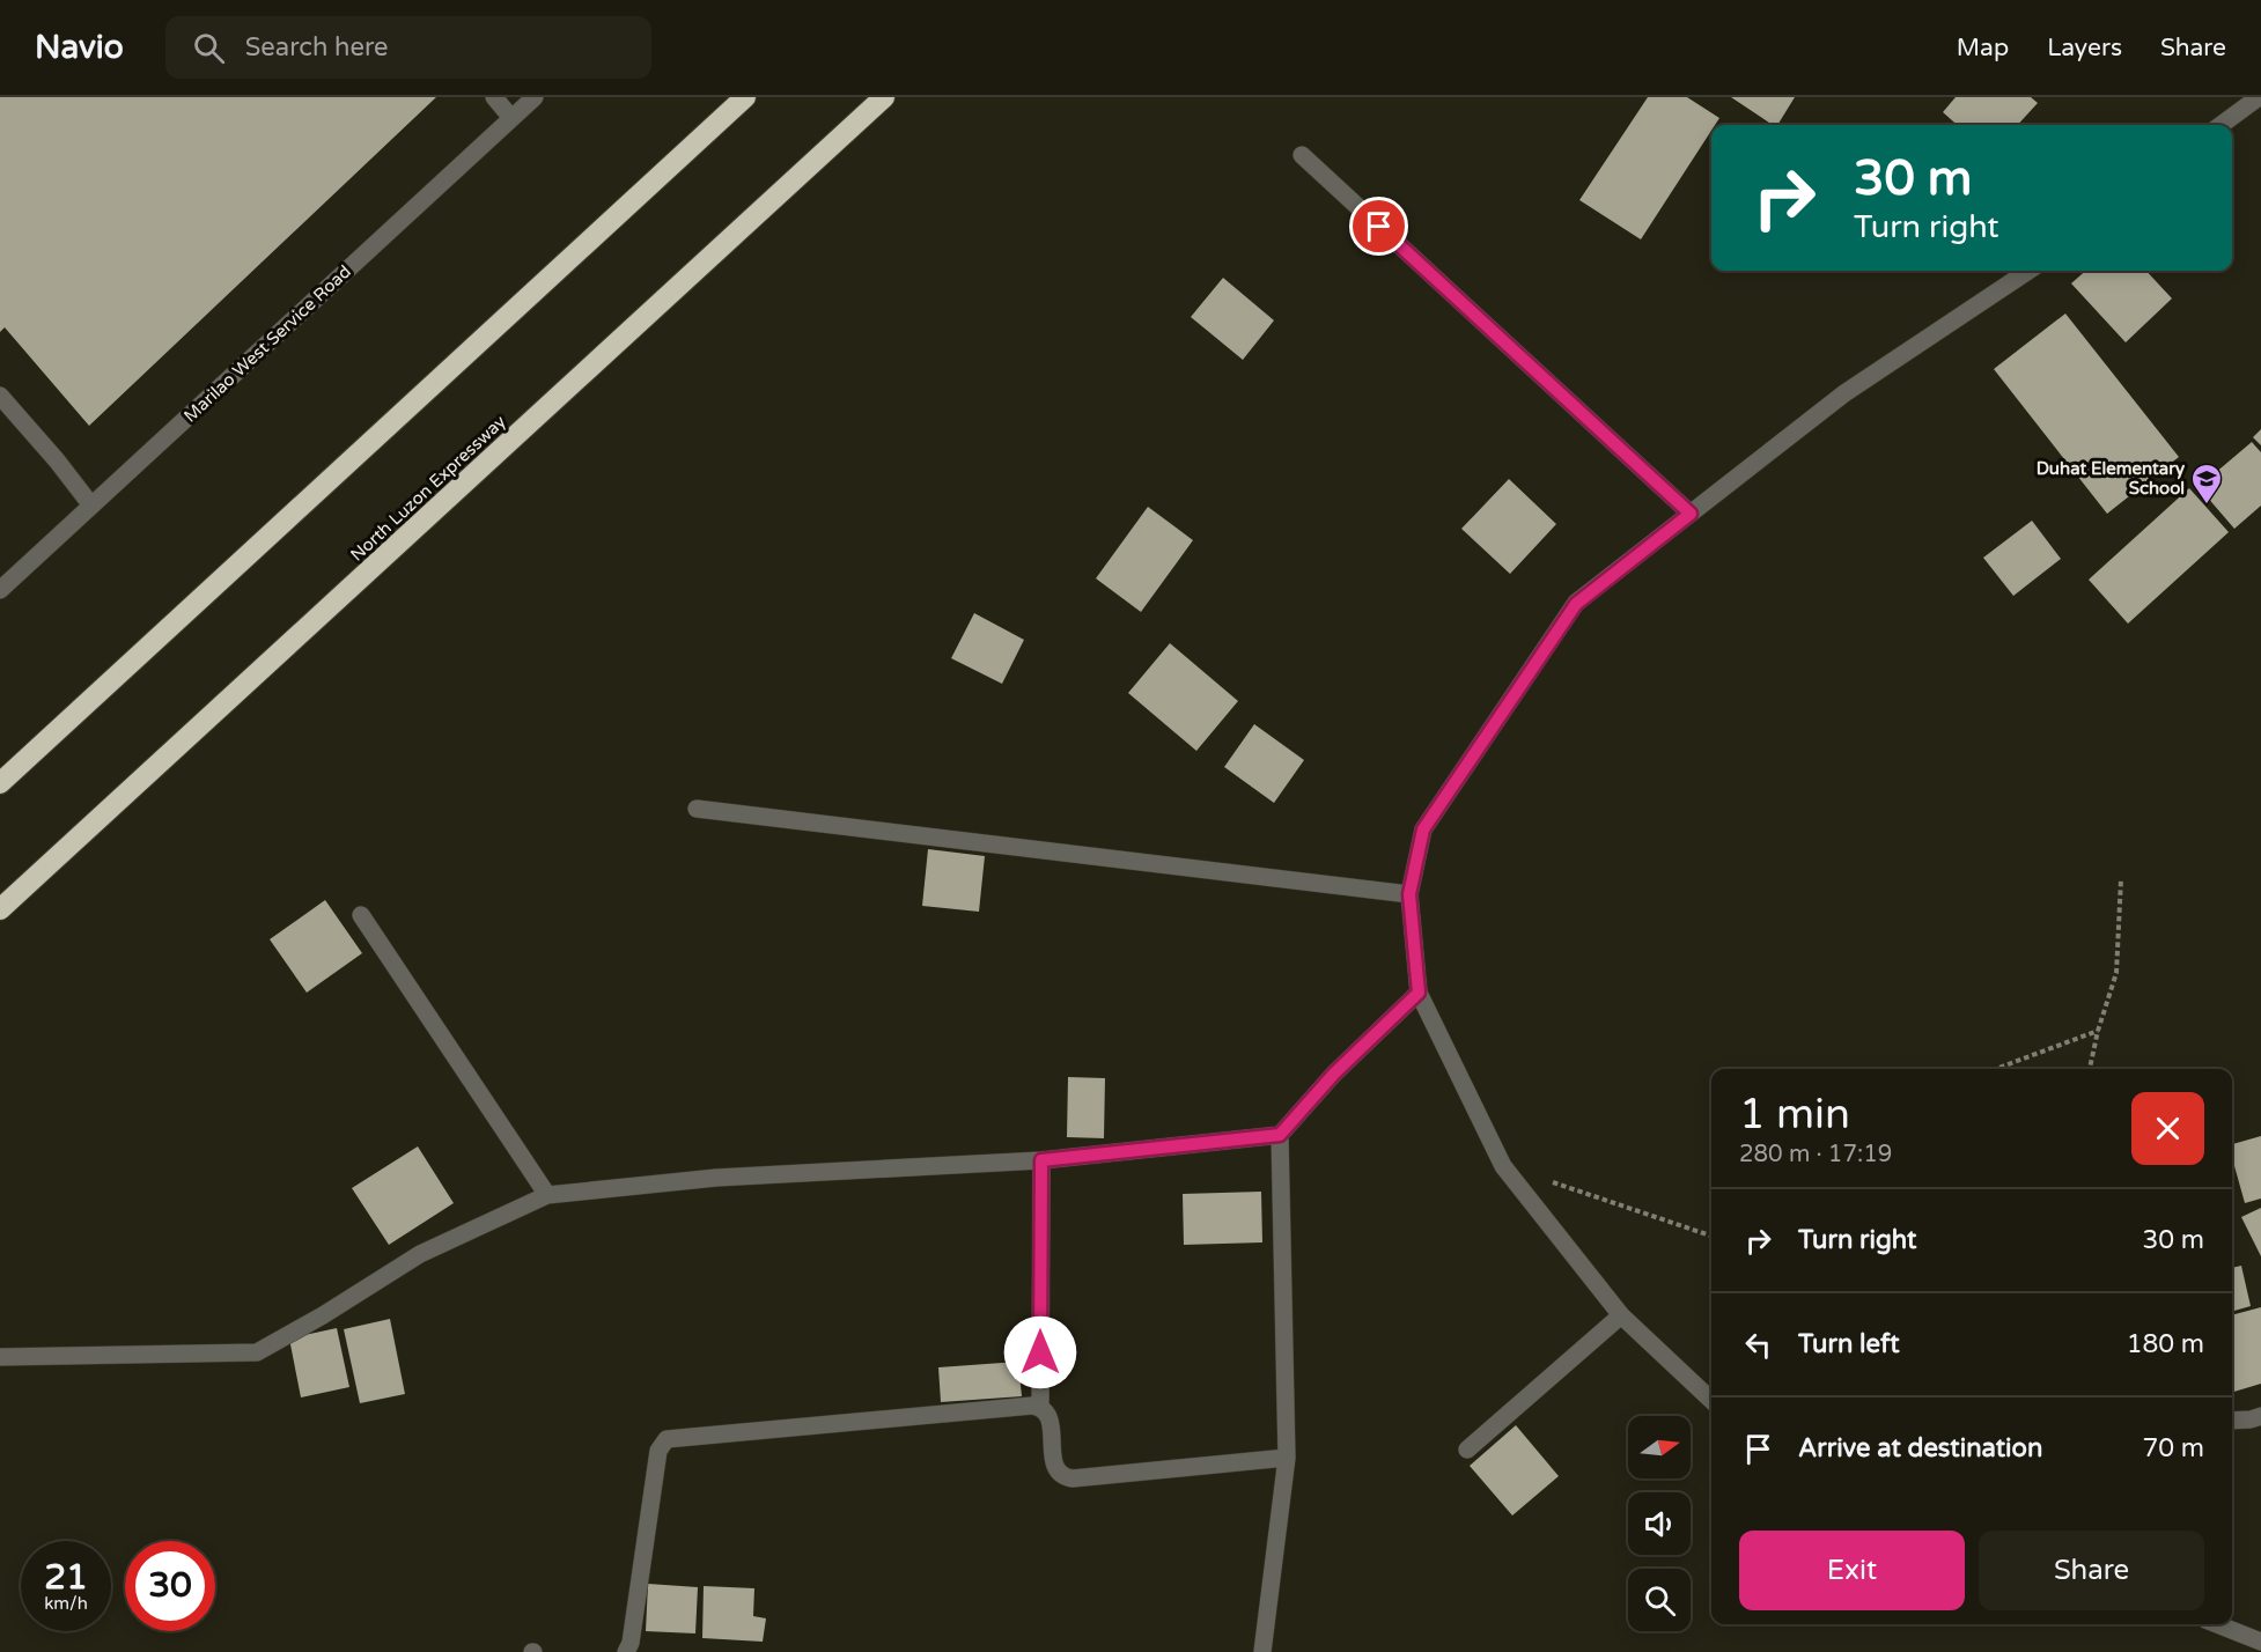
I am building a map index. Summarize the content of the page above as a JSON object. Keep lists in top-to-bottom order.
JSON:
{
  "streets": {
    "highway": ["North Luzon Expressway"],
    "street": ["Marilao West Service Road"]
  },
  "places": {
    "school or university": ["Duhat Elementary School"]
  },
  "north": "right",
  "page": {
    "header": "Navio",
    "search": "Search here",
    "nav": ["Map", "Layers", "Share"],
    "turn": ["30 m", "Turn right"],
    "heading": ["1 min", "280 m · 17:19"],
    "list": [
      {
        "name": "Turn right",
        "value": "30 m"
      },
      {
        "name": "Turn left",
        "value": "180 m"
      },
      {
        "name": "Arrive at destination",
        "value": "70 m"
      }
    ],
    "buttons": ["Exit", "Share"],
    "speed": "21 km/h",
    "limit": "30"
  }
}
